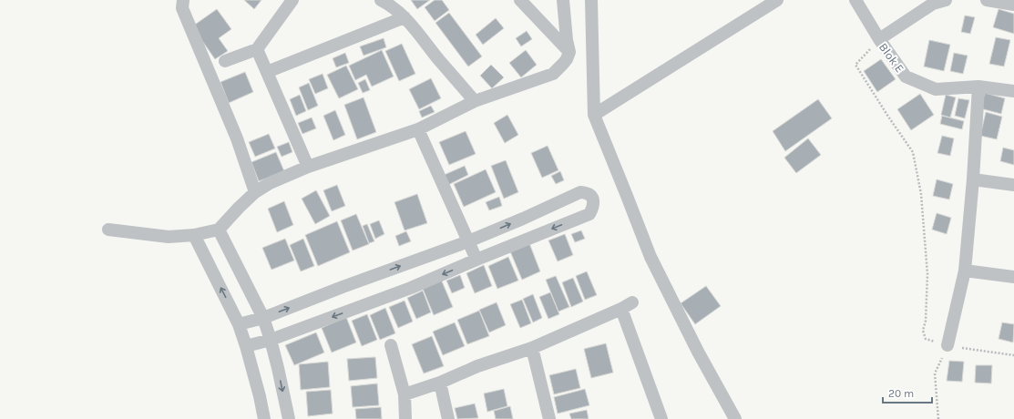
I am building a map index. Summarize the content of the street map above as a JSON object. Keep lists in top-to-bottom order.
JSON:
{
  "streets": {
    "street": ["Blok E"]
  },
  "scale_bar": "20 m"
}
